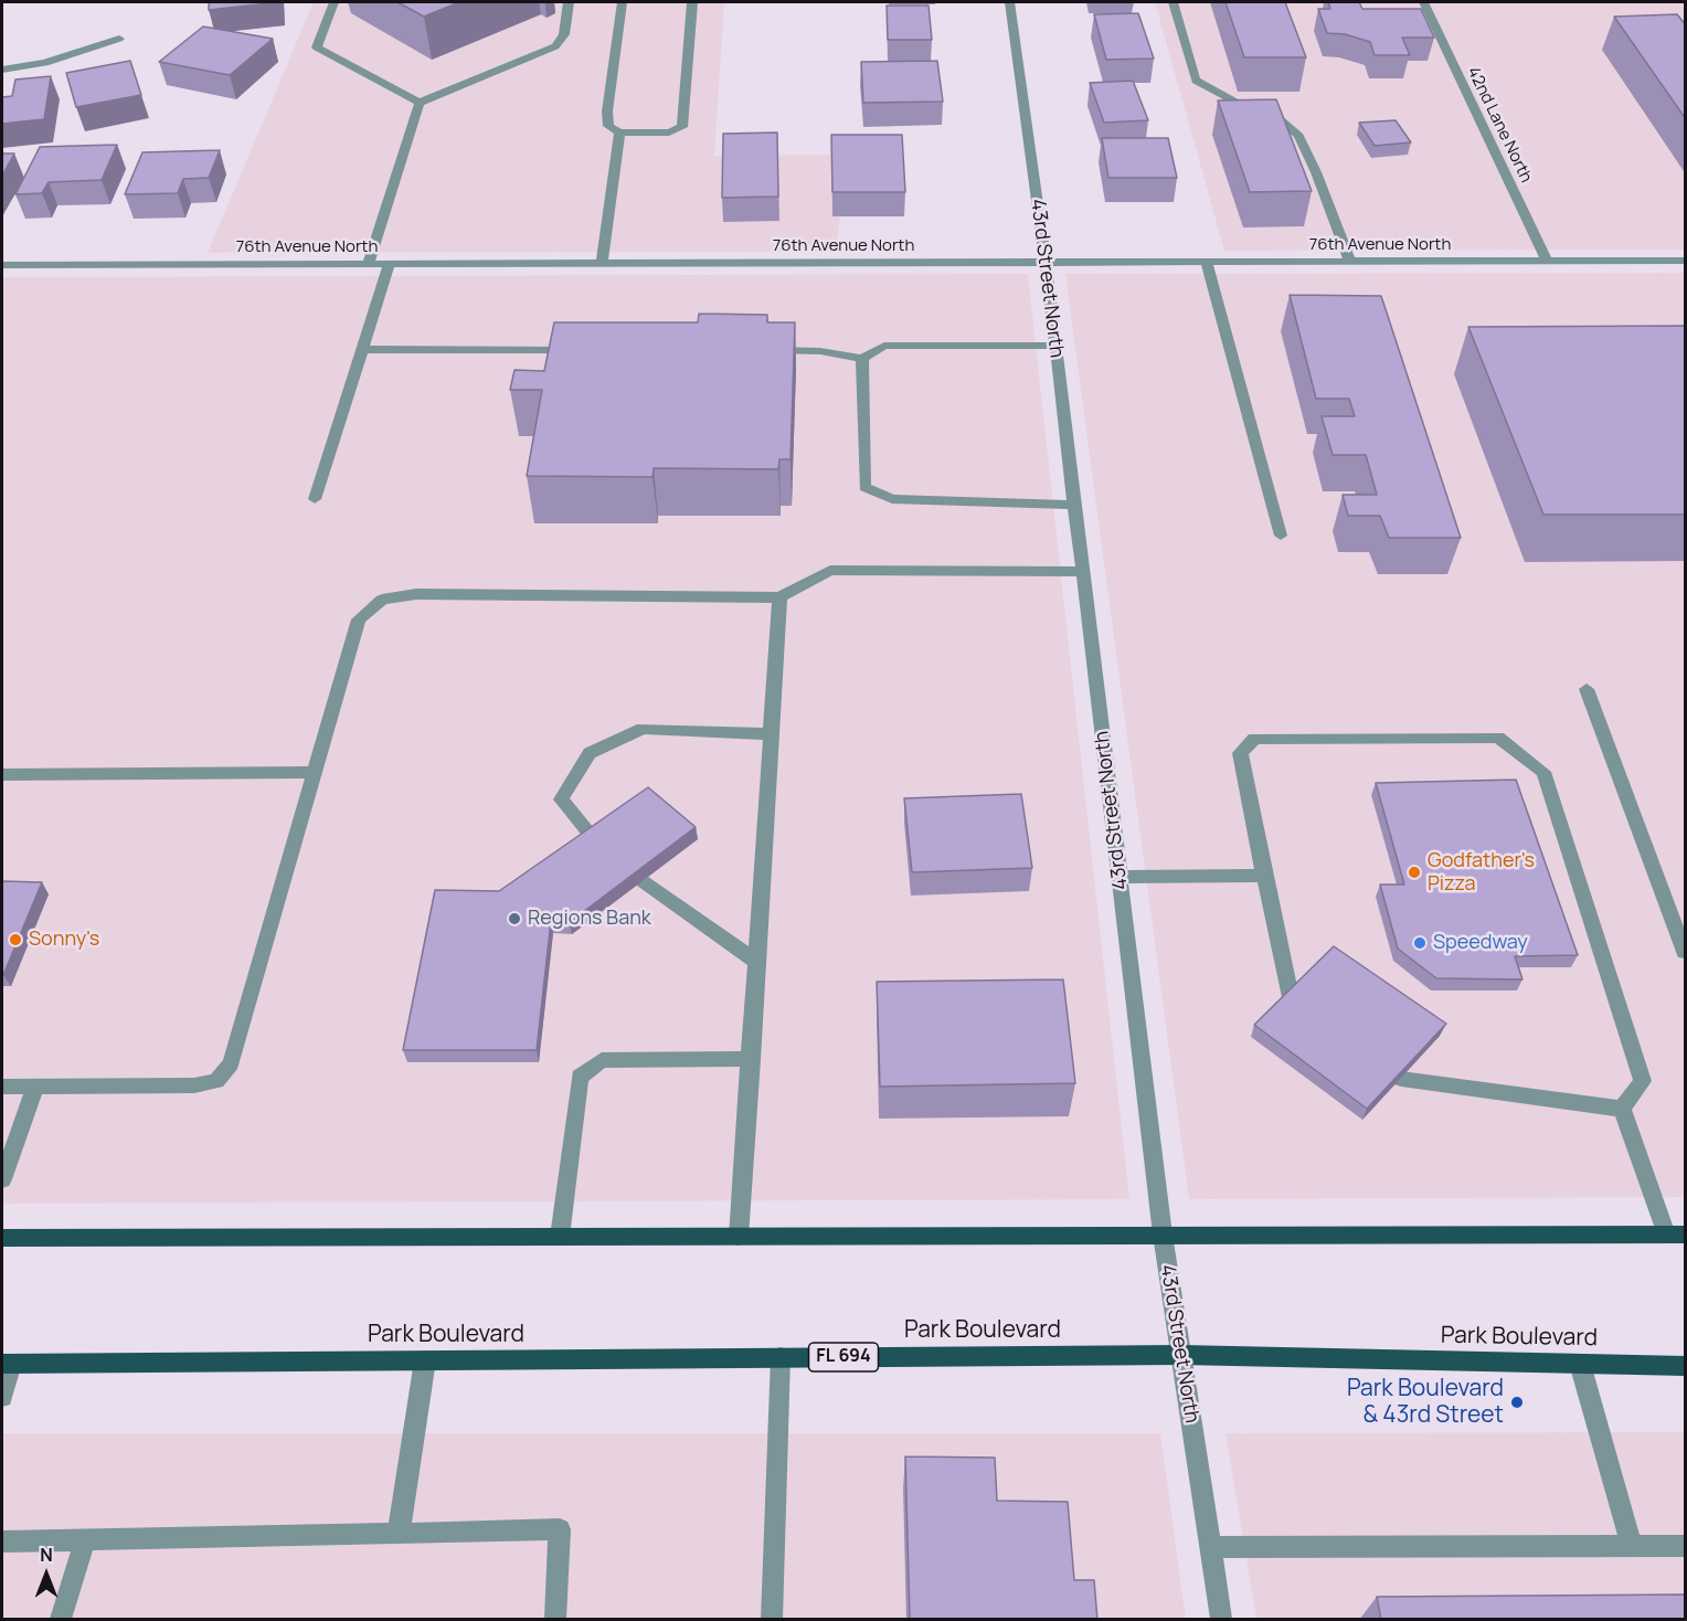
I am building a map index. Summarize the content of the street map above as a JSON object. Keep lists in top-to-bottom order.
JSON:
{
  "streets": {
    "main road": ["Park Boulevard", "FL 694"],
    "street": ["42nd Lane North", "76th Avenue North", "43rd Street North"]
  },
  "crossings": [
    ["42nd Lane North", "76th Avenue North"],
    ["76th Avenue North", "43rd Street North"],
    ["43rd Street North", "Park Boulevard"]
  ],
  "places": [
    "Godfather's Pizza",
    "Regions Bank",
    "Sonny's",
    "Speedway",
    "Park Boulevard & 43rd Street"
  ],
  "north": "top"
}
